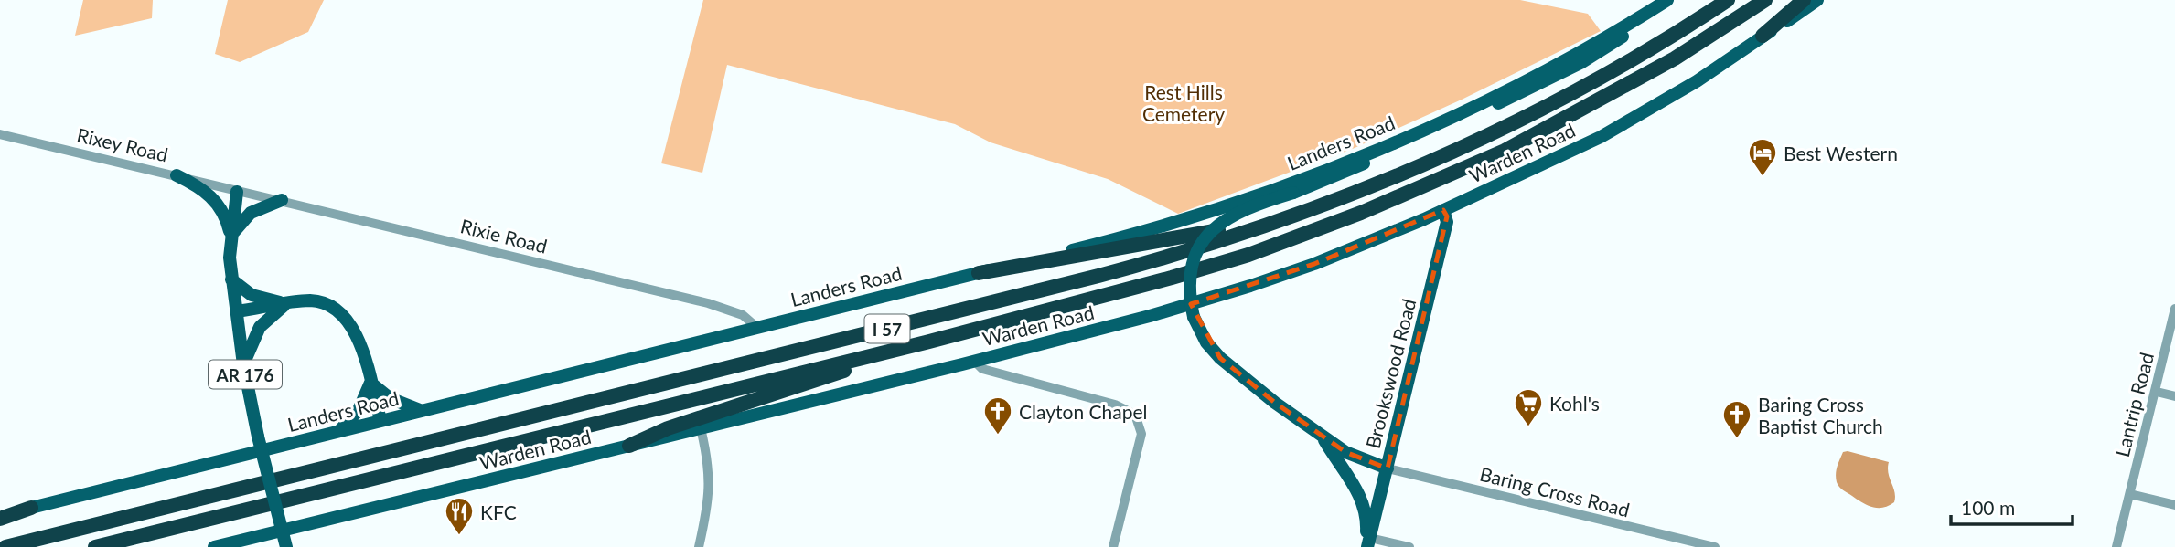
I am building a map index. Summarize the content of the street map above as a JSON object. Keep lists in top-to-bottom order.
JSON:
{
  "streets": {
    "highway": ["I 57"],
    "main road": [
      "Landers Road",
      "Warden Road",
      "Brookswood Road",
      "AR 176"
    ],
    "street": [
      "Rixey Road",
      "Rixie Road",
      "Lantrip Road",
      "Baring Cross Road"
    ]
  },
  "crossings": [
    ["Landers Road", "Rixie Road"],
    ["Rixey Road", "Rixie Road"],
    ["Warden Road", "Brookswood Road"],
    ["Brookswood Road", "Baring Cross Road"]
  ],
  "parks": ["Rest Hills Cemetery"],
  "places": {
    "hotel": ["Best Western"],
    "supermarket": ["Kohl's"],
    "church": ["Clayton Chapel", "Baring Cross Baptist Church"],
    "restaurant": ["KFC"]
  },
  "scale_bar": "100 m"
}
